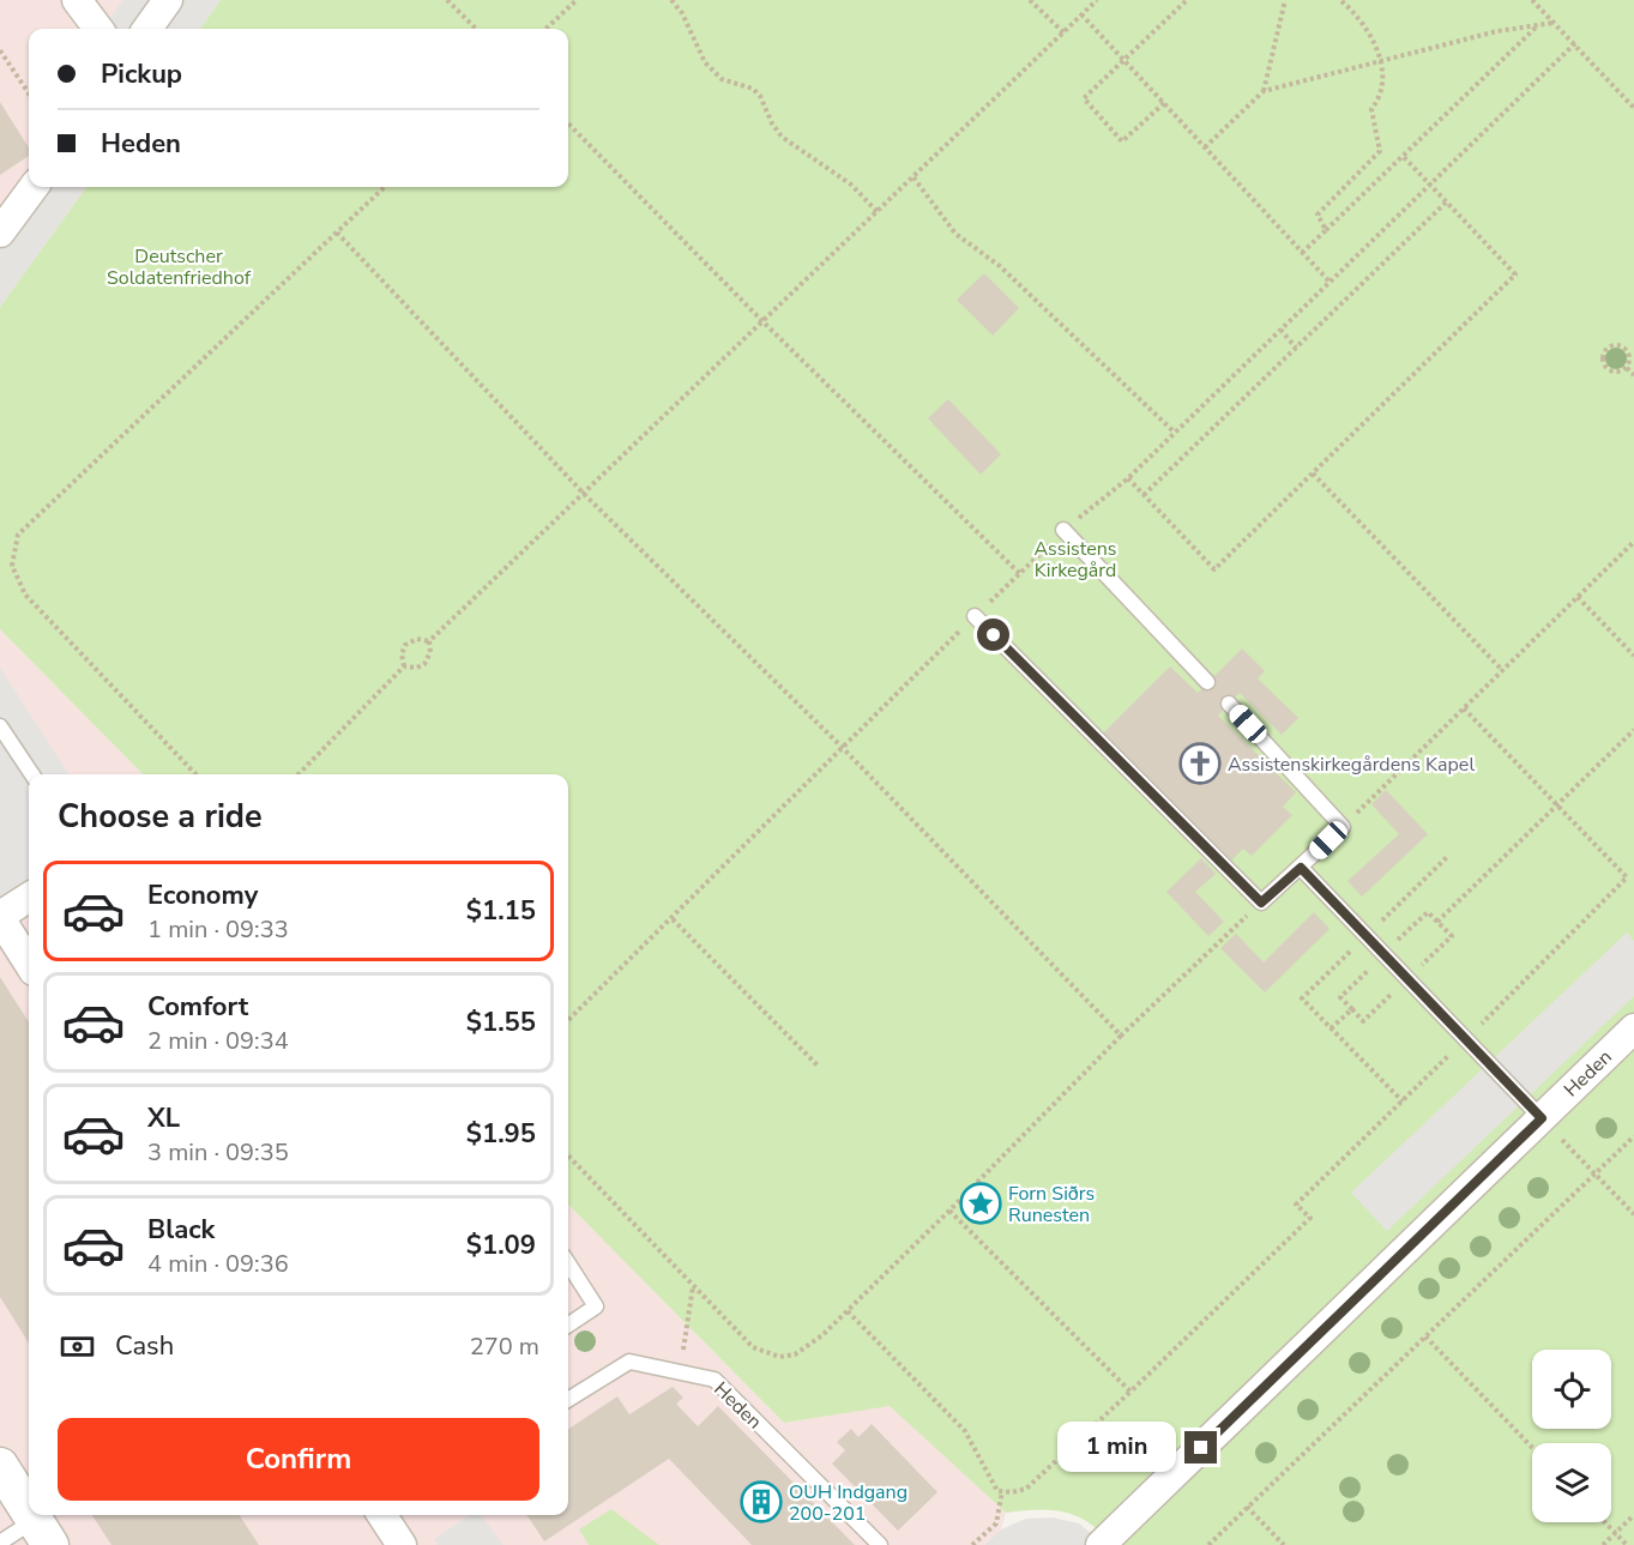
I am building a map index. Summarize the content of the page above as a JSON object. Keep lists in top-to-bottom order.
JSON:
{
  "streets": {
    "street": ["Heden"]
  },
  "parks": ["Deutscher Soldatenfriedhof", "Assistens Kirkegård"],
  "places": {
    "church": ["Assistenskirkegårdens Kapel"],
    "place": ["Forn Siðrs Runesten"],
    "building": ["OUH Indgang 200-201"]
  },
  "page": {
    "banner": ["Pickup", "Heden"],
    "heading": "Choose a ride",
    "list": [
      {
        "name": "Economy",
        "note": "1 min · 09:33",
        "value": "$1.15"
      },
      {
        "name": "Comfort",
        "note": "2 min · 09:34",
        "value": "$1.55"
      },
      {
        "name": "XL",
        "note": "3 min · 09:35",
        "value": "$1.95"
      },
      {
        "name": "Black",
        "note": "4 min · 09:36",
        "value": "$1.09"
      }
    ],
    "pay": ["Cash", "270 m"],
    "buttons": "Confirm",
    "bubble": "1 min"
  }
}
